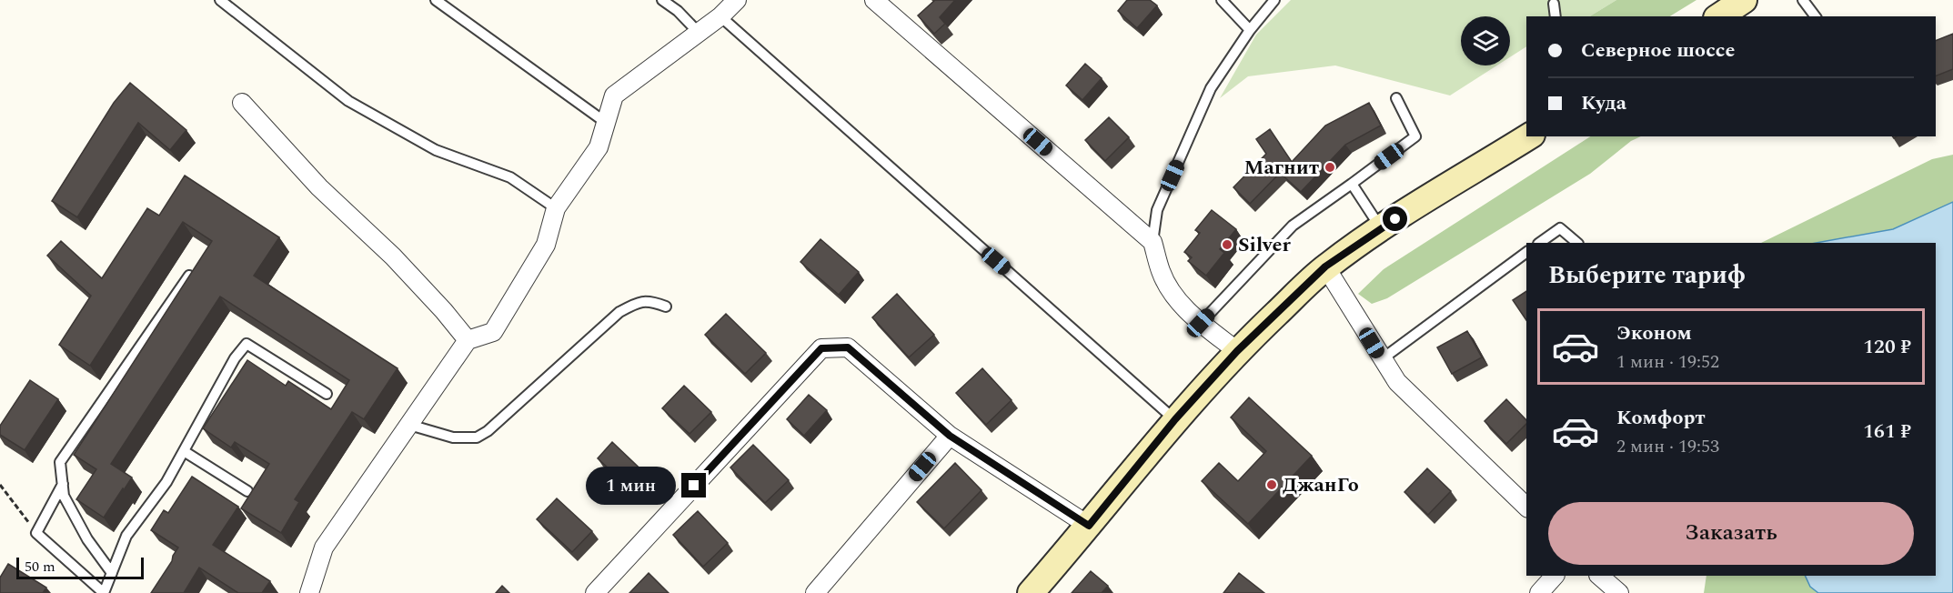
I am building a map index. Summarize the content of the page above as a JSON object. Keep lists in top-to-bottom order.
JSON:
{
  "places": ["Магнит", "Silver", "ДжанГо"],
  "scale_bar": "50 m",
  "page": {
    "banner": ["Северное шоссе", "Куда"],
    "heading": "Выберите тариф",
    "list": [
      {
        "name": "Эконом",
        "note": "1 мин · 19:52",
        "value": "120 ₽"
      },
      {
        "name": "Комфорт",
        "note": "2 мин · 19:53",
        "value": "161 ₽"
      }
    ],
    "bubble": "1 мин",
    "buttons": "Заказать",
    "scale": "50 m"
  }
}
